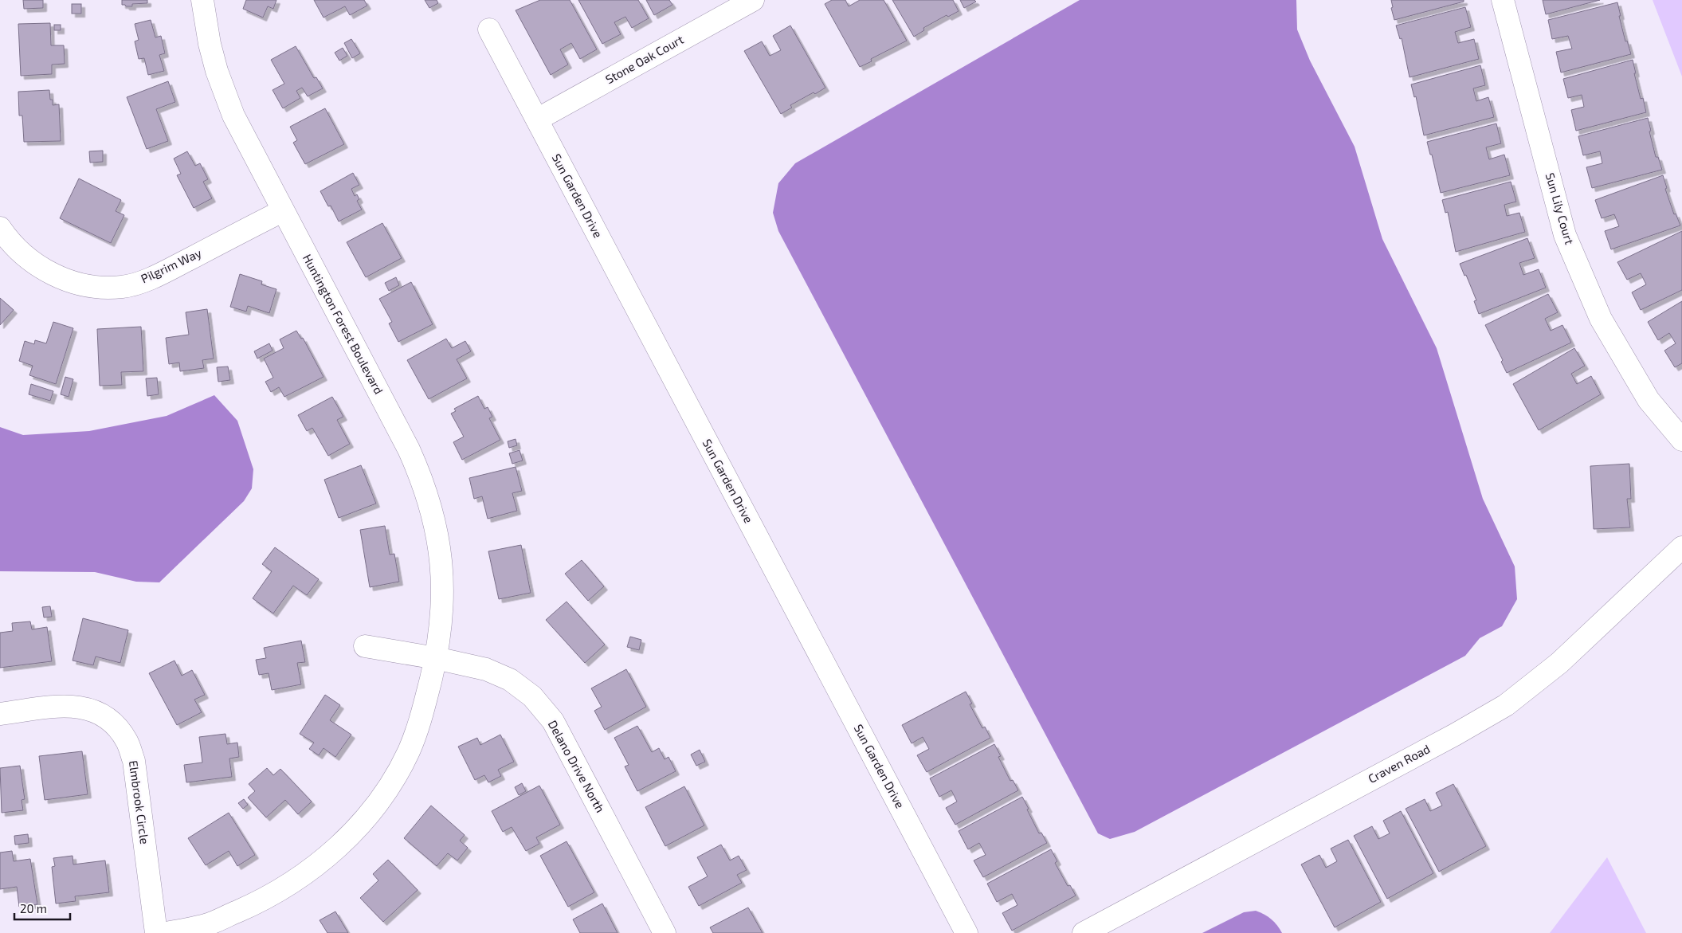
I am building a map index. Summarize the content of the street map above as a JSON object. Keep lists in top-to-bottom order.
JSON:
{
  "streets": {
    "street": [
      "Stone Oak Court",
      "Sun Garden Drive",
      "Sun Lily Court",
      "Pilgrim Way",
      "Huntington Forest Boulevard",
      "Craven Road",
      "Delano Drive North",
      "Elmbrook Circle"
    ]
  },
  "crossings": [
    ["Stone Oak Court", "Sun Garden Drive"],
    ["Pilgrim Way", "Huntington Forest Boulevard"],
    ["Huntington Forest Boulevard", "Delano Drive North"]
  ],
  "scale_bar": "20 m"
}
